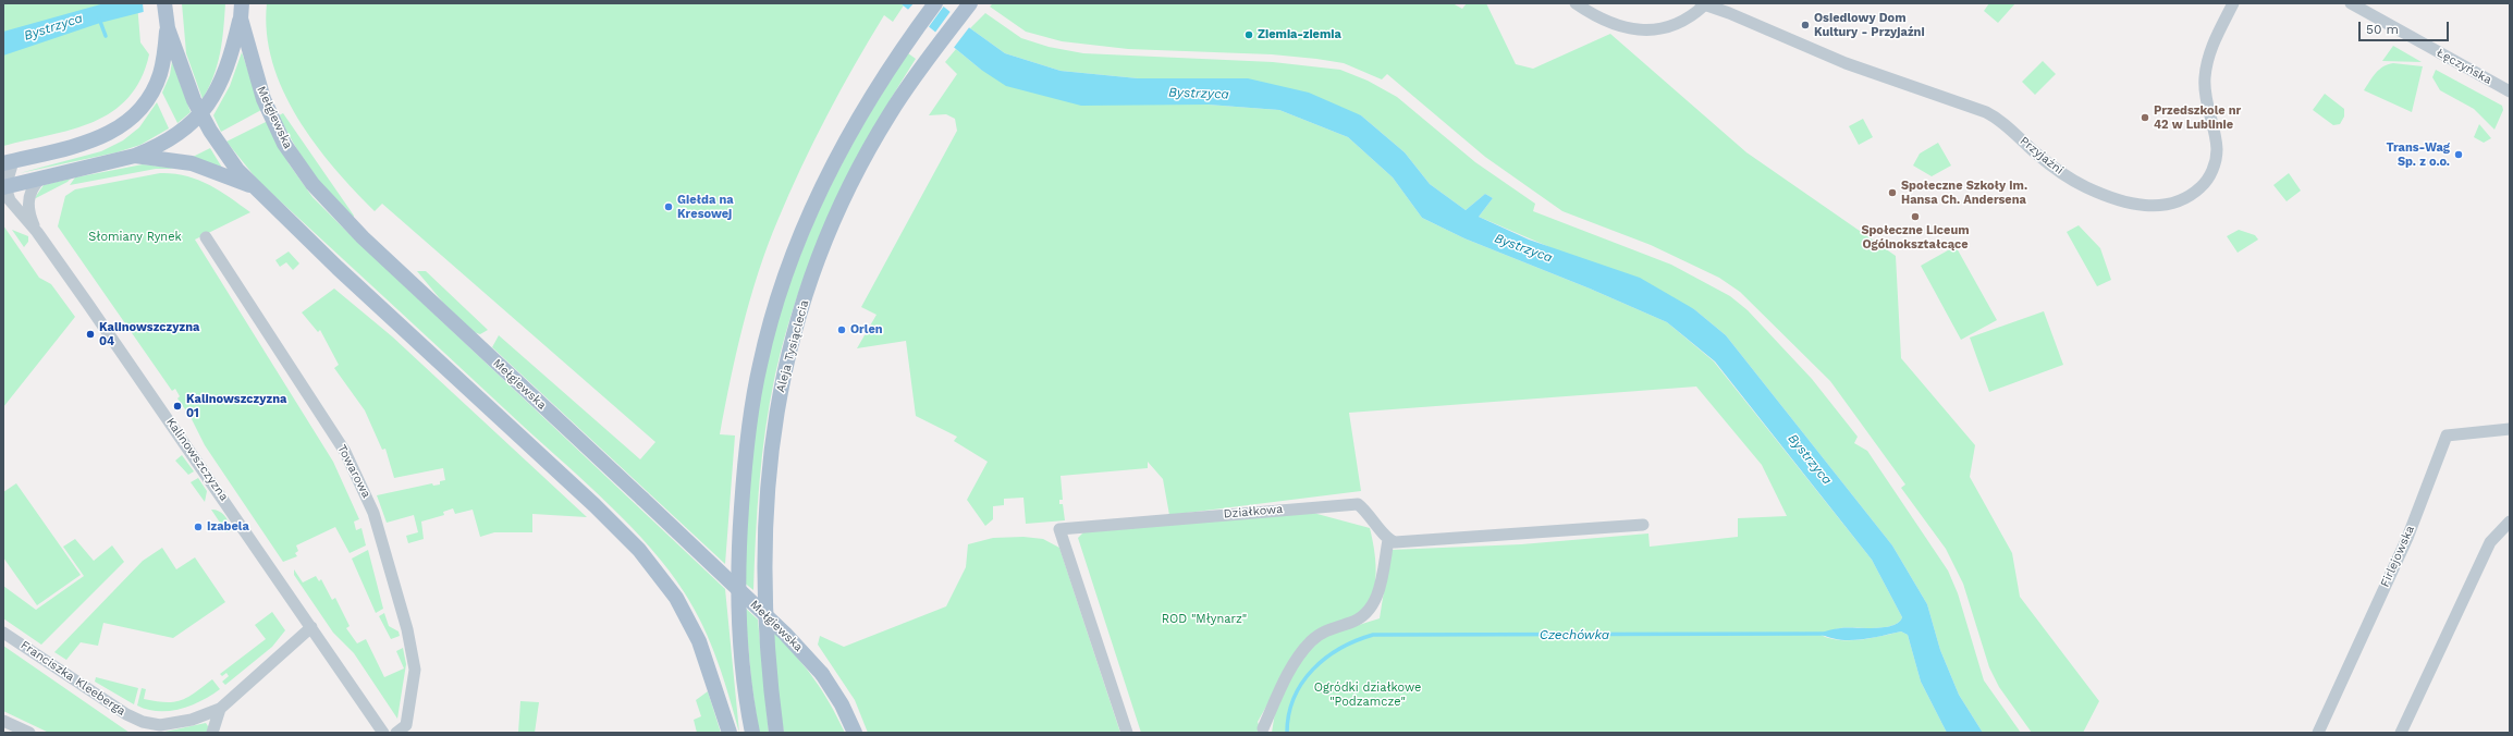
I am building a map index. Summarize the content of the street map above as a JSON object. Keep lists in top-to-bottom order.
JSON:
{
  "streets": {
    "main road": ["Mełgiewska", "Aleja Tysiąclecia"],
    "street": [
      "Łęczyńska",
      "Przyjaźni",
      "Kalinowszczyzna",
      "Towarowa",
      "Działkowa",
      "Firlejowska",
      "Franciszka Kleeberga"
    ]
  },
  "crossings": [
    ["Kalinowszczyzna", "Franciszka Kleeberga"]
  ],
  "water": ["Bystrzyca", "Czechówka"],
  "parks": ["Słomiany Rynek", "ROD \"Młynarz\"", "Ogródki działkowe \"Podzamcze\""],
  "places": [
    "Osiedlowy Dom Kultury - Przyjaźni",
    "Ziemia-ziemia",
    "Przedszkole nr 42 w Lublinie",
    "Trans-Wag Sp. z o.o.",
    "Społeczne Szkoły im. Hansa Ch. Andersena",
    "Giełda na Kresowej",
    "Społeczne Liceum Ogólnokształcące",
    "Orlen",
    "Kalinowszczyzna 04",
    "Kalinowszczyzna 01",
    "Izabela"
  ],
  "scale_bar": "50 m"
}
